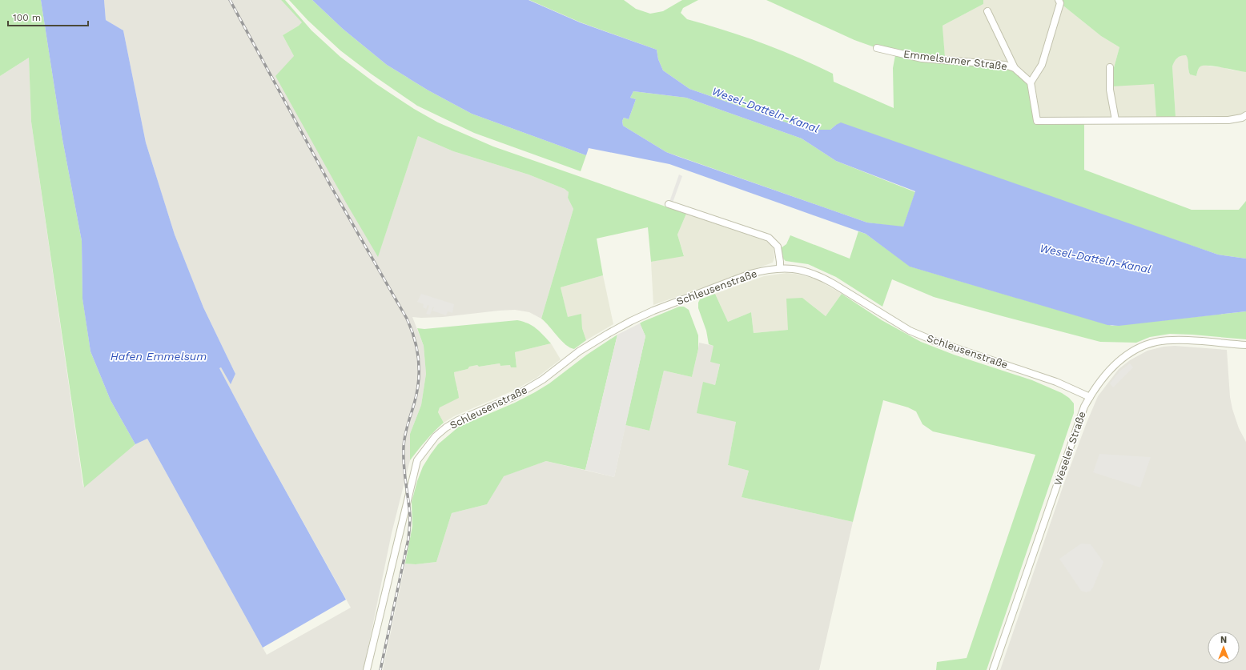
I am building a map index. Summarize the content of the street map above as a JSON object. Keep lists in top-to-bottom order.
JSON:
{
  "streets": {
    "street": ["Emmelsumer Straße", "Schleusenstraße", "Weseler Straße"]
  },
  "crossings": [
    ["Schleusenstraße", "Weseler Straße"]
  ],
  "water": ["Wesel-Datteln-Kanal", "Hafen Emmelsum"],
  "scale_bar": "100 m",
  "north": "top"
}
